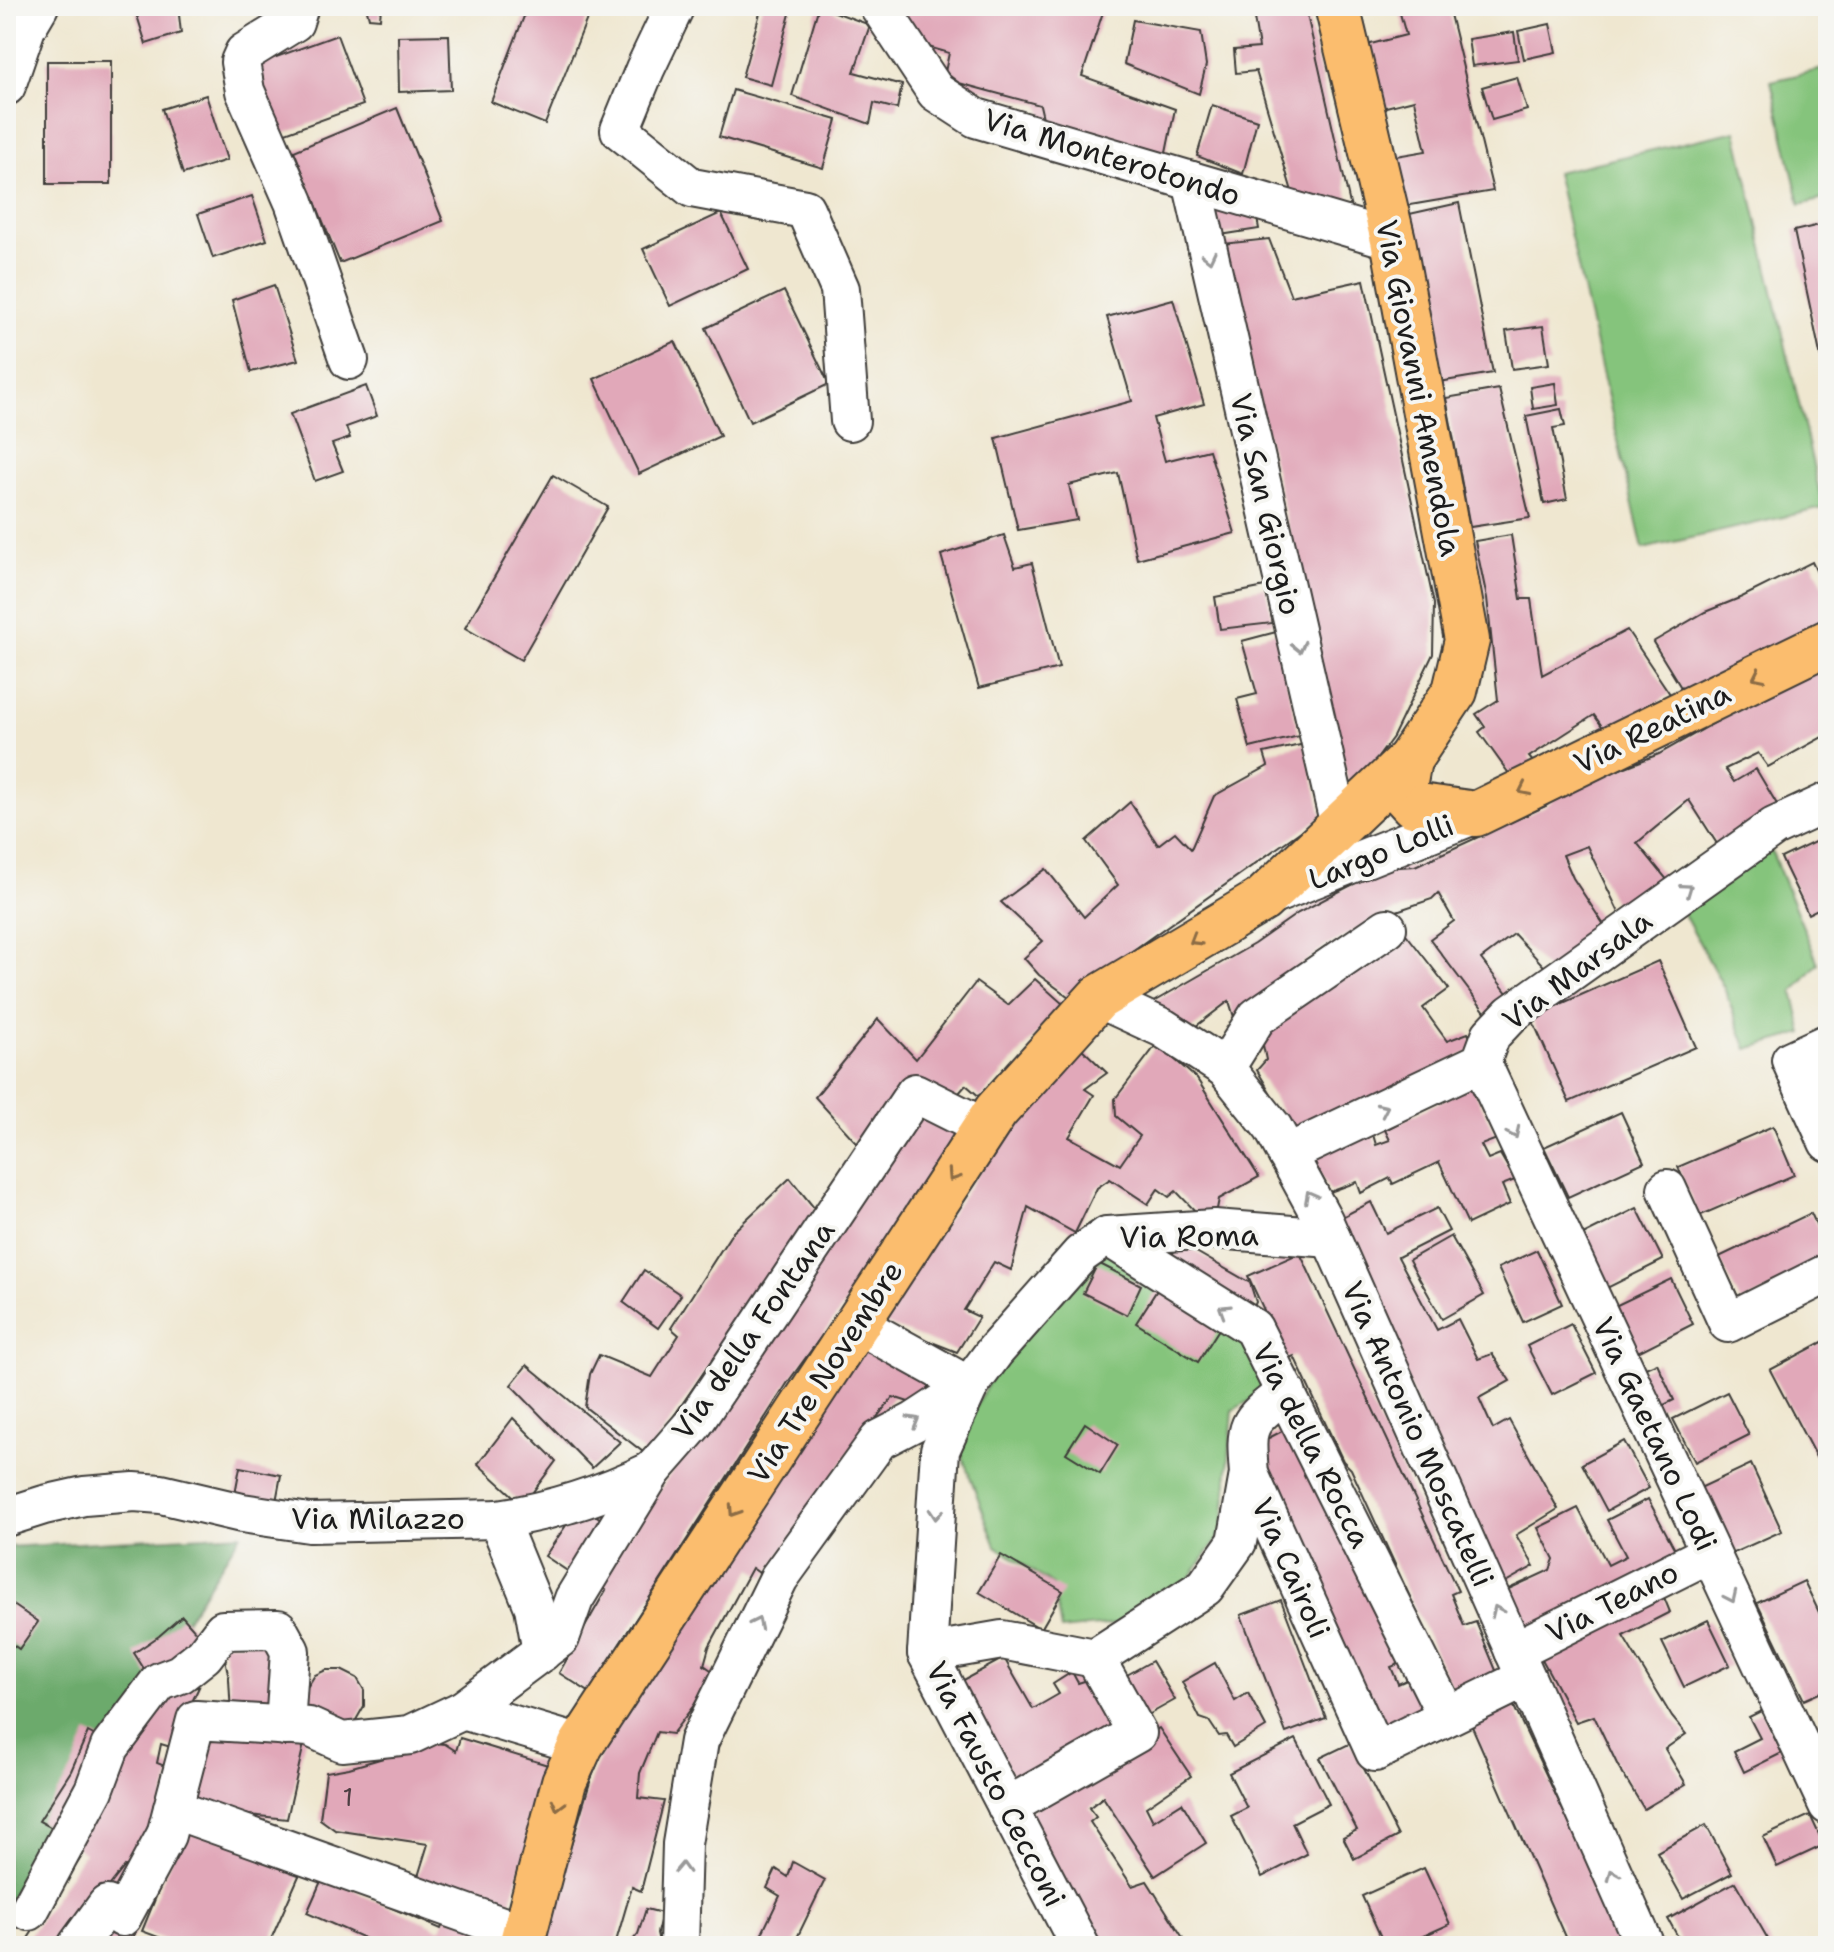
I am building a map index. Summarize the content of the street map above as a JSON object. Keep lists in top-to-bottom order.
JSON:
{
  "streets": {
    "main road": [
      "Via Giovanni Amendola",
      "Via Reatina",
      "Largo Lolli",
      "Via Tre Novembre"
    ],
    "street": [
      "Via Monterotondo",
      "Via San Giorgio",
      "Via Marsala",
      "Via Roma",
      "Via della Fontana",
      "Via Antonio Moscatelli",
      "Via Gaetano Lodi",
      "Via della Rocca",
      "Via Milazzo",
      "Via Cairoli",
      "Via Teano",
      "Via Fausto Cecconi"
    ]
  },
  "crossings": [
    ["Via Monterotondo", "Via Giovanni Amendola"],
    ["Via Monterotondo", "Via San Giorgio"],
    ["Via Giovanni Amendola", "Largo Lolli"],
    ["Via San Giorgio", "Largo Lolli"],
    ["Via Reatina", "Largo Lolli"],
    ["Largo Lolli", "Via Tre Novembre"],
    ["Via Marsala", "Via Antonio Moscatelli"],
    ["Via Marsala", "Via Gaetano Lodi"],
    ["Via Roma", "Via Antonio Moscatelli"],
    ["Via Roma", "Via della Rocca"],
    ["Via Roma", "Via Fausto Cecconi"],
    ["Via della Fontana", "Via Tre Novembre"],
    ["Via della Fontana", "Via Milazzo"],
    ["Via Tre Novembre", "Via Antonio Moscatelli"],
    ["Via Antonio Moscatelli", "Via Teano"],
    ["Via Gaetano Lodi", "Via Teano"],
    ["Via della Rocca", "Via Cairoli"],
    ["Via della Rocca", "Via Teano"],
    ["Via Cairoli", "Via Teano"]
  ],
  "one_way": [
    "Via San Giorgio",
    "Via Reatina",
    "Via Marsala",
    "Via Tre Novembre",
    "Via Antonio Moscatelli",
    "Via Gaetano Lodi",
    "Via della Rocca"
  ],
  "house_numbers": ["1"]
}
